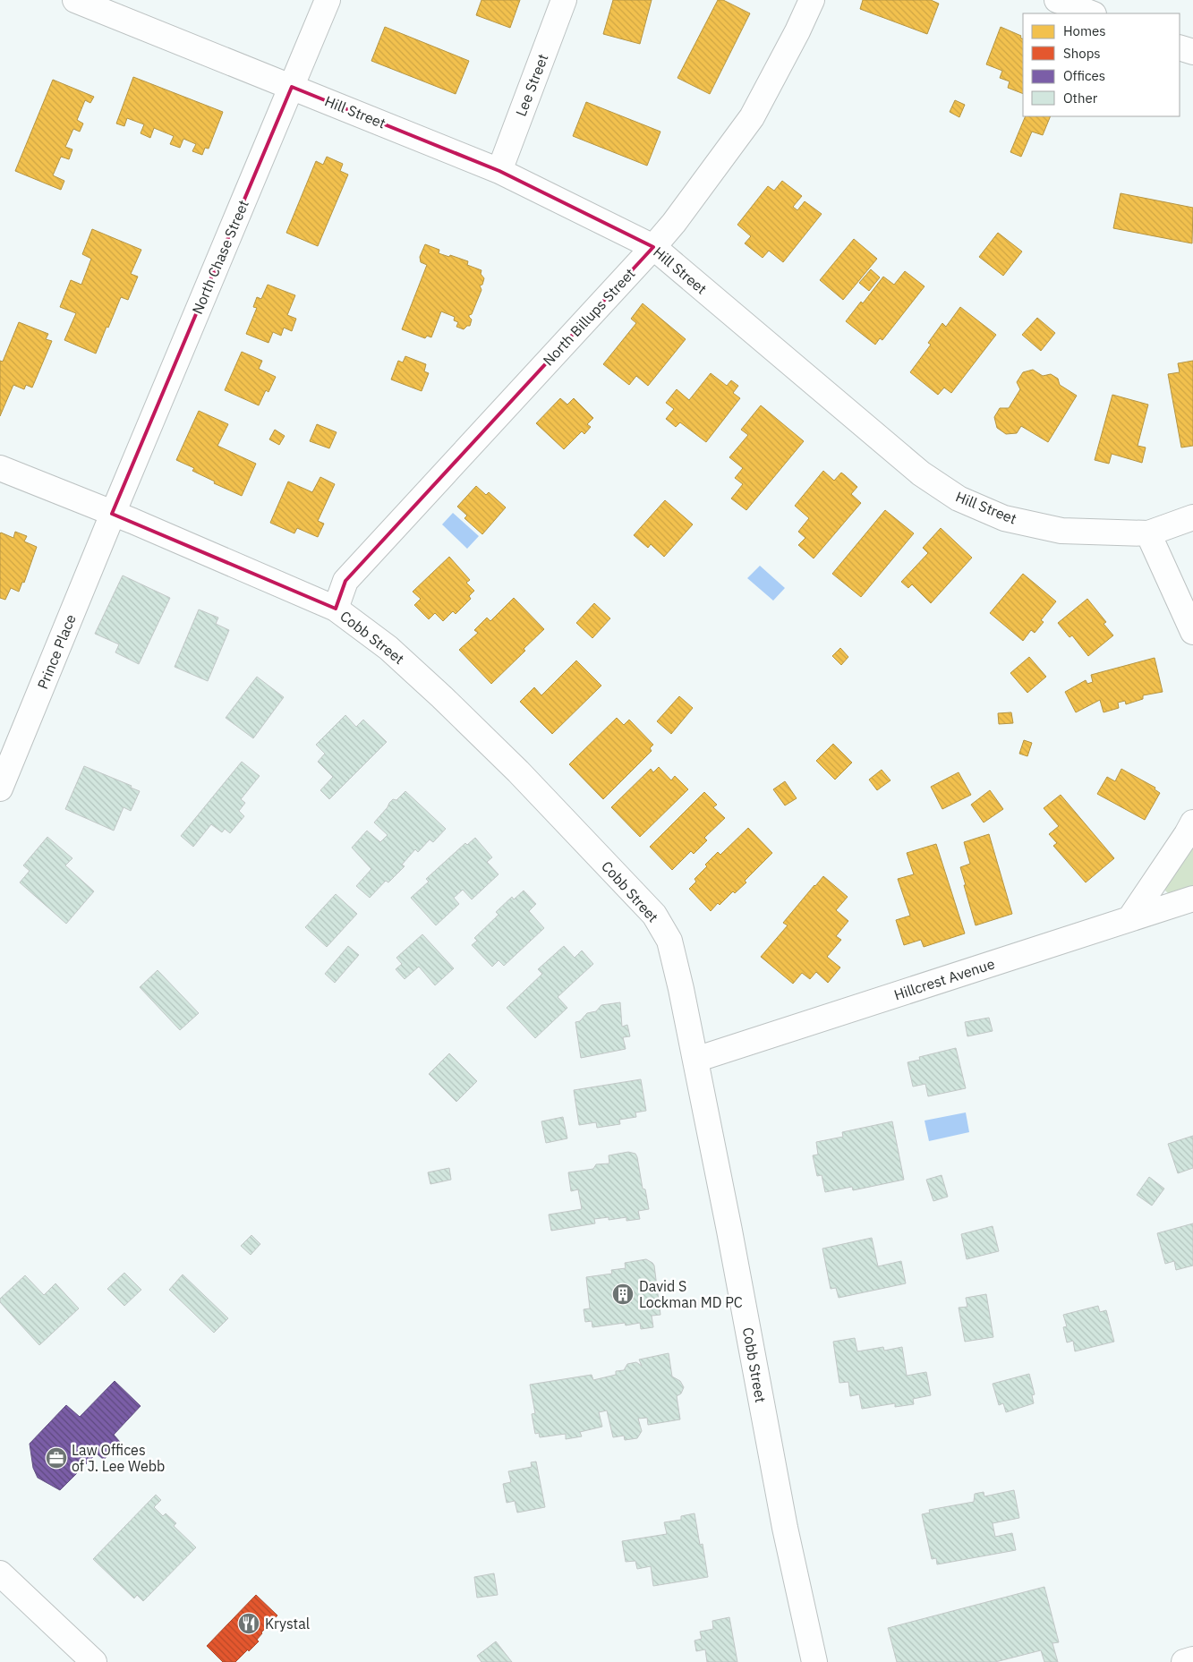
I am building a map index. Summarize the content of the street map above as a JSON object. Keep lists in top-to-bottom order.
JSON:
{
  "streets": {
    "street": [
      "Lee Street",
      "Hill Street",
      "North Chase Street",
      "North Billups Street",
      "Cobb Street",
      "Prince Place",
      "Hillcrest Avenue"
    ]
  },
  "crossings": [
    ["Lee Street", "Hill Street"],
    ["Hill Street", "North Chase Street"],
    ["Hill Street", "North Billups Street"],
    ["North Chase Street", "Cobb Street"],
    ["North Chase Street", "Prince Place"],
    ["North Billups Street", "Cobb Street"],
    ["Cobb Street", "Prince Place"],
    ["Cobb Street", "Hillcrest Avenue"]
  ],
  "places": {
    "building": ["David S Lockman MD PC"],
    "office": ["Law Offices of J. Lee Webb"],
    "restaurant": ["Krystal"]
  },
  "legend": [
    "Homes",
    "Shops",
    "Offices",
    "Other"
  ]
}
